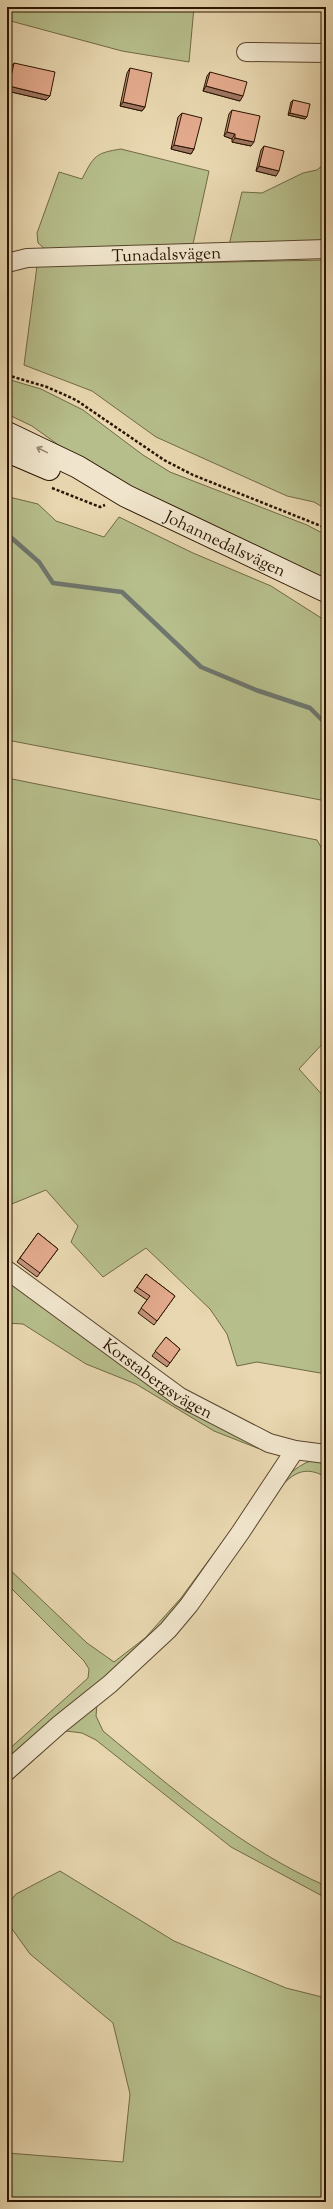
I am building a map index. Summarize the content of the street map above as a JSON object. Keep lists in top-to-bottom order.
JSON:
{
  "streets": {
    "main road": ["Johannedalsvägen"],
    "street": ["Tunadalsvägen", "Korstabergsvägen"]
  }
}
